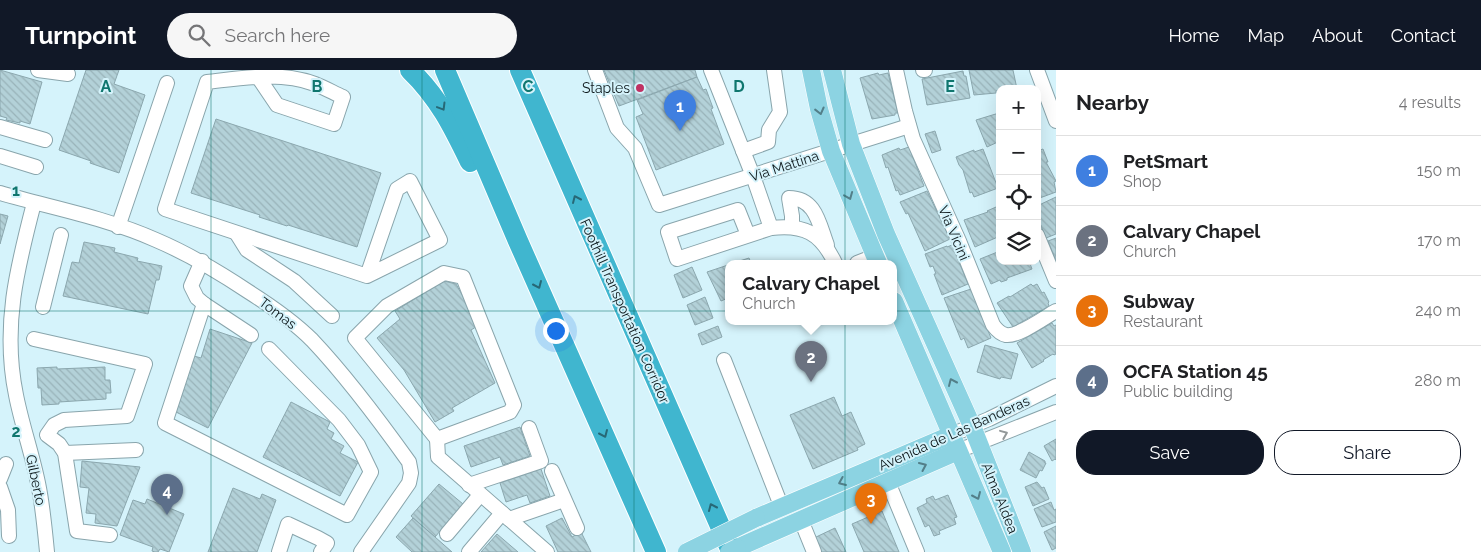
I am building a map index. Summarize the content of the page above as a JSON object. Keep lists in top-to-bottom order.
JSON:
{
  "streets": {
    "highway": ["Foothill Transportation Corridor"],
    "main road": ["Avenida de Las Banderas", "Alma Aldea"],
    "street": [
      "Via Mattina",
      "Via Vicini",
      "Tomas",
      "Gilberto"
    ]
  },
  "crossings": [
    ["Via Mattina", "Via Vicini"],
    ["Via Mattina", "Alma Aldea"],
    ["Foothill Transportation Corridor", "Avenida de Las Banderas"],
    ["Tomas", "Gilberto"],
    ["Avenida de Las Banderas", "Alma Aldea"]
  ],
  "places": ["Staples"],
  "page": {
    "header": "Turnpoint",
    "search": "Search here",
    "nav": [
      "Home",
      "Map",
      "About",
      "Contact"
    ],
    "heading": ["Nearby", "4 results"],
    "map_buttons": ["+", "−"],
    "pins": [
      "1",
      "2",
      "4",
      "3"
    ],
    "list": [
      {
        "mark": "1",
        "name": "PetSmart",
        "note": "Shop",
        "value": "150 m"
      },
      {
        "mark": "2",
        "name": "Calvary Chapel",
        "note": "Church",
        "value": "170 m"
      },
      {
        "mark": "3",
        "name": "Subway",
        "note": "Restaurant",
        "value": "240 m"
      },
      {
        "mark": "4",
        "name": "OCFA Station 45",
        "note": "Public building",
        "value": "280 m"
      }
    ],
    "popup": ["Calvary Chapel", "Church"],
    "buttons": ["Save", "Share"]
  },
  "grid": {
    "columns": [
      "A",
      "B",
      "C",
      "D",
      "E"
    ],
    "rows": ["1", "2"]
  }
}
